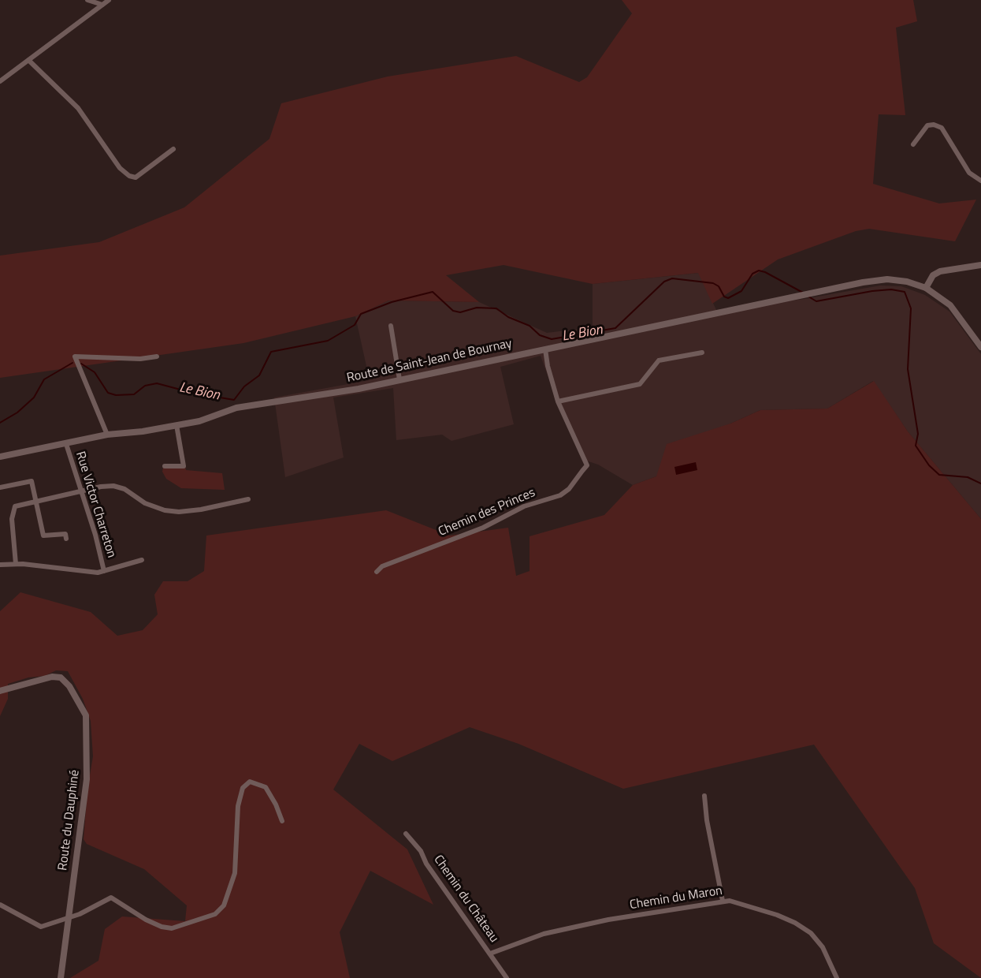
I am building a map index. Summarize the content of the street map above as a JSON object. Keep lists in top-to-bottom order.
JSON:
{
  "streets": {
    "main road": ["Route de Saint-Jean de Bournay"],
    "street": [
      "Rue Victor Charreton",
      "Chemin des Princes",
      "Route du Dauphiné",
      "Chemin du Maron",
      "Chemin du Château"
    ]
  },
  "crossings": [
    ["Route de Saint-Jean de Bournay", "Rue Victor Charreton"],
    ["Route de Saint-Jean de Bournay", "Chemin des Princes"],
    ["Chemin du Maron", "Chemin du Château"]
  ],
  "water": ["Le Bion"]
}
